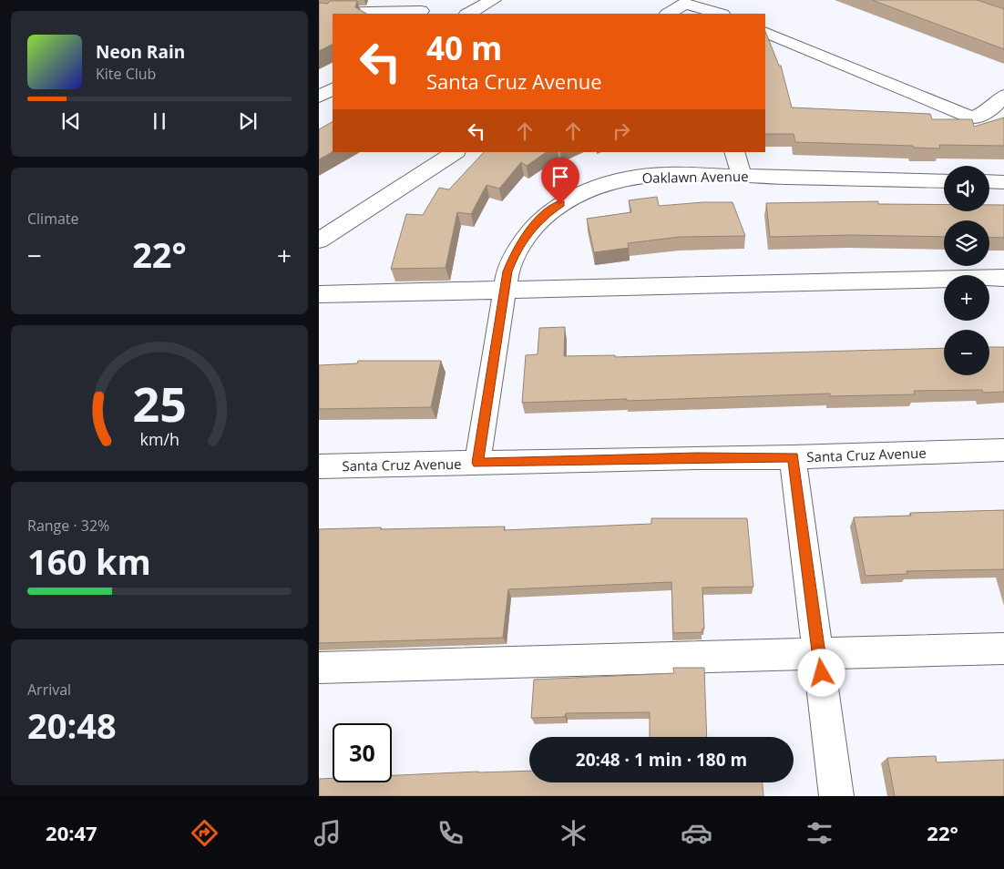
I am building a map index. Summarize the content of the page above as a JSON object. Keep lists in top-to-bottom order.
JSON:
{
  "streets": {
    "street": ["Oaklawn Avenue", "Santa Cruz Avenue"]
  },
  "crossings": [
    ["Oaklawn Avenue", "Santa Cruz Avenue"]
  ],
  "page": {
    "turn": ["40 m", "Santa Cruz Avenue"],
    "song": ["Neon Rain", "Kite Club"],
    "map_buttons": ["+", "−"],
    "tile": [
      "Climate",
      ["Range · 32%", "160 km"],
      ["Arrival", "20:48"]
    ],
    "heat": ["−", "22°", "+"],
    "limit": "30",
    "trip": "20:48 · 1 min · 180 m",
    "tabs": ["20:47", "22°"],
    "gauge": ["25", "km/h"]
  }
}
